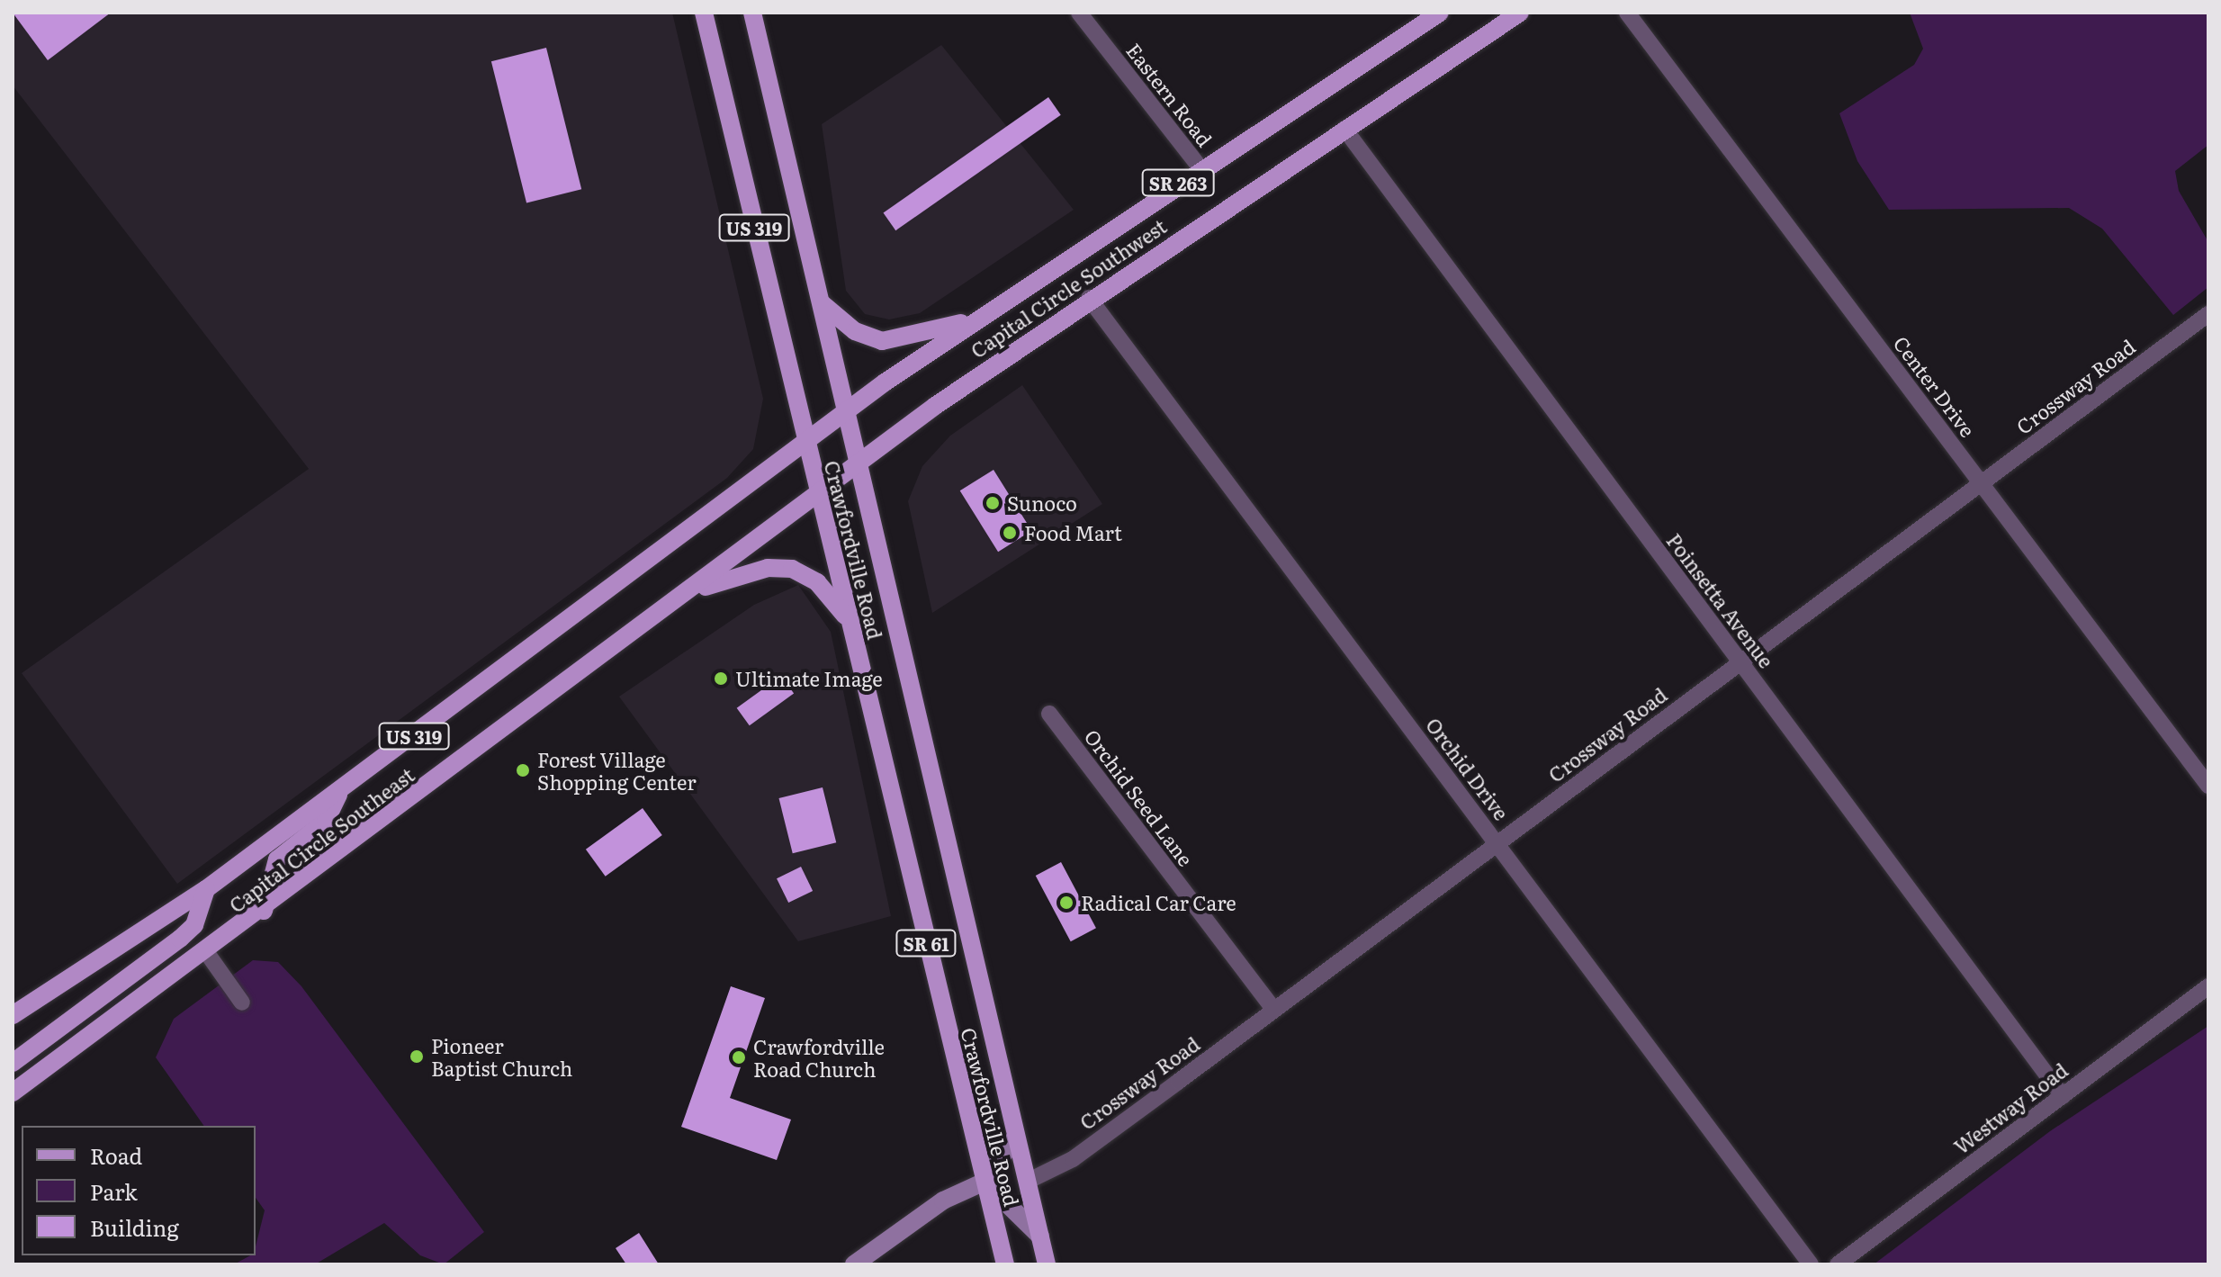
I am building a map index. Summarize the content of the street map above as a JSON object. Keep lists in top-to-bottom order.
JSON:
{
  "streets": {
    "main road": [
      "SR 263",
      "US 319",
      "Capital Circle Southwest",
      "Crawfordville Road",
      "Capital Circle Southeast",
      "SR 61"
    ],
    "street": [
      "Eastern Road",
      "Center Drive",
      "Crossway Road",
      "Poinsetta Avenue",
      "Orchid Drive",
      "Orchid Seed Lane",
      "Westway Road"
    ]
  },
  "crossings": [
    ["Eastern Road", "Capital Circle Southwest"],
    ["Capital Circle Southwest", "Crawfordville Road"],
    ["Capital Circle Southwest", "Poinsetta Avenue"],
    ["Capital Circle Southwest", "Orchid Drive"],
    ["Capital Circle Southwest", "Capital Circle Southeast"],
    ["Center Drive", "Crossway Road"],
    ["Crossway Road", "Crawfordville Road"],
    ["Crossway Road", "Poinsetta Avenue"],
    ["Crossway Road", "Orchid Drive"],
    ["Crossway Road", "Orchid Seed Lane"],
    ["Crawfordville Road", "Capital Circle Southeast"],
    ["Poinsetta Avenue", "Westway Road"]
  ],
  "places": [
    "Sunoco",
    "Food Mart",
    "Ultimate Image",
    "Forest Village Shopping Center",
    "Radical Car Care",
    "Pioneer Baptist Church",
    "Crawfordville Road Church"
  ],
  "legend": ["Road", "Park", "Building"]
}
